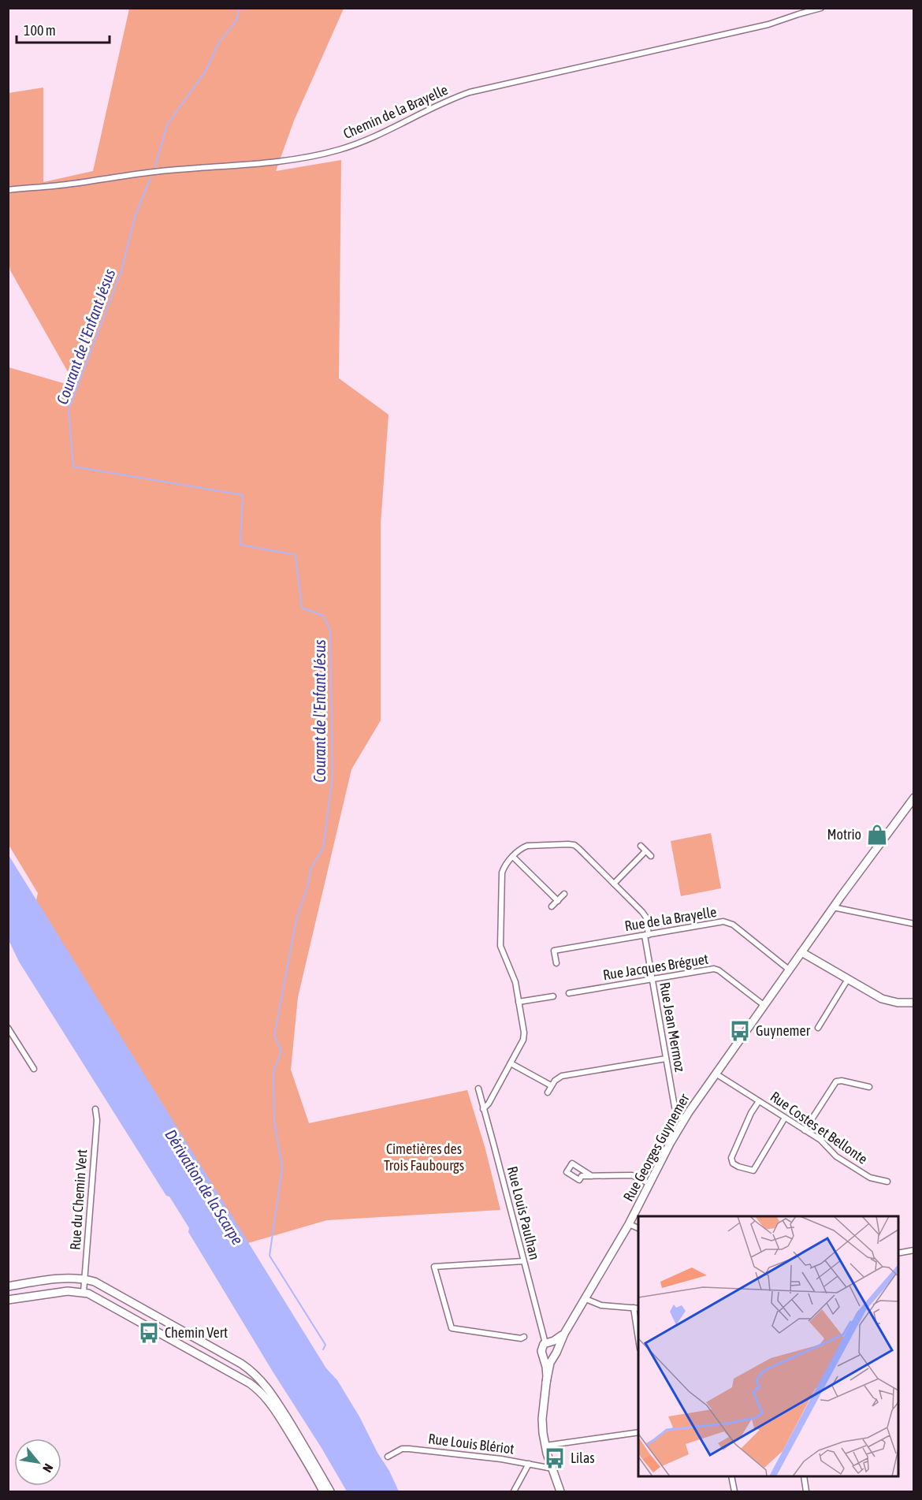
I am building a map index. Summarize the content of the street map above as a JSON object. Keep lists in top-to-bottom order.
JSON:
{
  "streets": {
    "main road": ["Rue Georges Guynemer"],
    "street": [
      "Chemin de la Brayelle",
      "Rue de la Brayelle",
      "Rue Jacques Bréguet",
      "Rue Jean Mermoz",
      "Rue Costes et Bellonte",
      "Rue du Chemin Vert",
      "Rue Louis Paulhan",
      "Rue Louis Blériot"
    ]
  },
  "crossings": [
    ["Rue de la Brayelle", "Rue Jean Mermoz"],
    ["Rue de la Brayelle", "Rue Georges Guynemer"],
    ["Rue Jacques Bréguet", "Rue Jean Mermoz"],
    ["Rue Jacques Bréguet", "Rue Georges Guynemer"],
    ["Rue Jean Mermoz", "Rue Georges Guynemer"],
    ["Rue Costes et Bellonte", "Rue Georges Guynemer"],
    ["Rue Georges Guynemer", "Rue Louis Paulhan"],
    ["Rue Georges Guynemer", "Rue Louis Blériot"]
  ],
  "water": ["Courant de l'Enfant Jésus", "Dérivation de la Scarpe"],
  "parks": ["Cimetières des Trois Faubourgs"],
  "places": {
    "shop": ["Motrio"],
    "bus stop": ["Guynemer", "Chemin Vert", "Lilas"]
  },
  "scale_bar": "100 m",
  "north": "bottom right"
}
